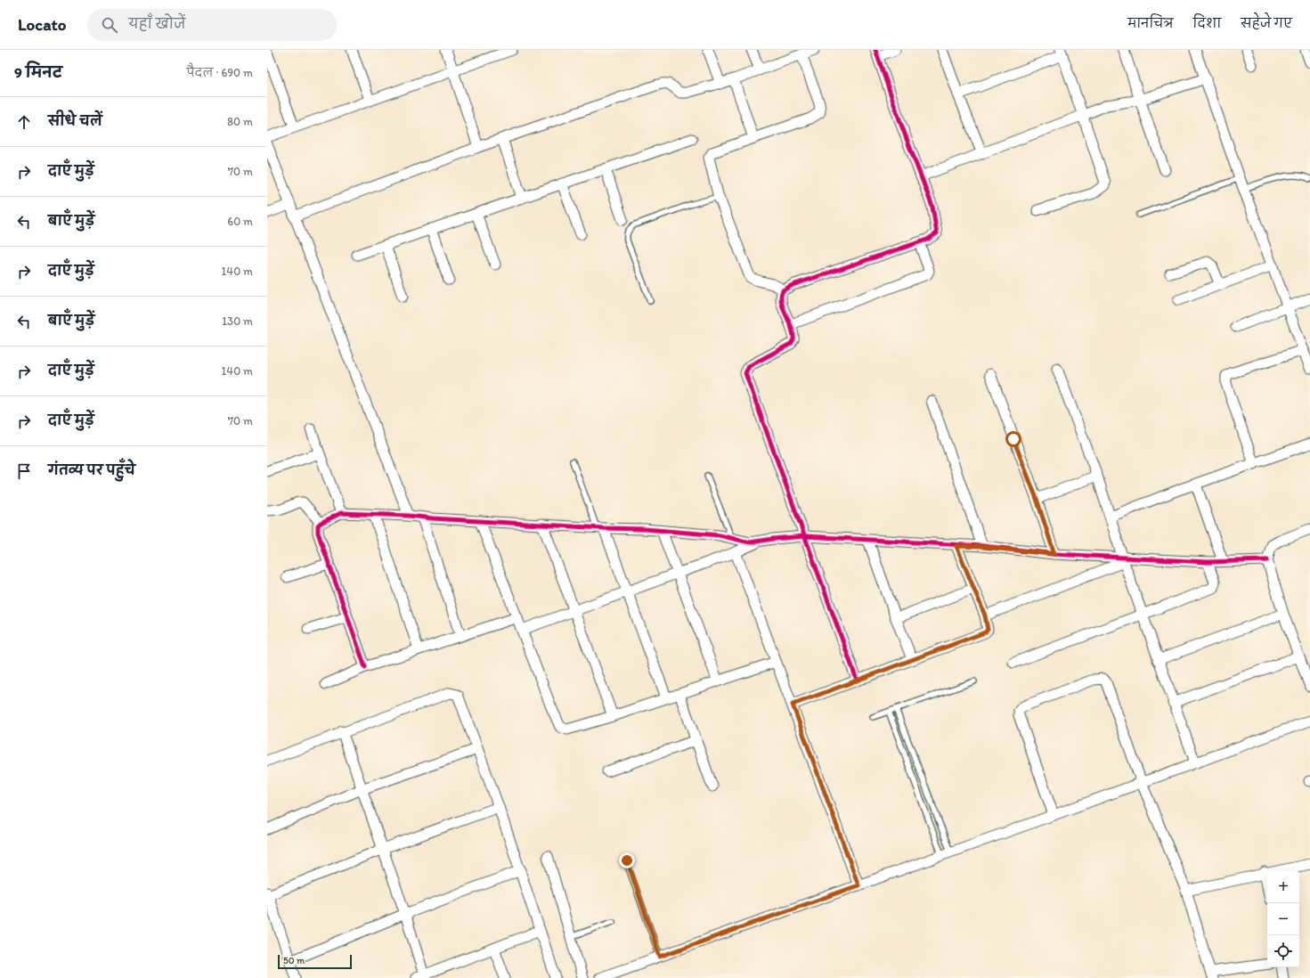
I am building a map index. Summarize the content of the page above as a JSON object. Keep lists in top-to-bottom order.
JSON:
{
  "scale_bar": "50 m",
  "page": {
    "header": "Locato",
    "search": "यहाँ खोजें",
    "nav": ["मानचित्र", "दिशा", "सहेजे गए"],
    "heading": ["9 मिनट", "पैदल · 690 m"],
    "list": [
      ["सीधे चलें", "80 m"],
      ["दाएँ मुड़ें", "70 m"],
      ["बाएँ मुड़ें", "60 m"],
      ["दाएँ मुड़ें", "140 m"],
      ["बाएँ मुड़ें", "130 m"],
      ["दाएँ मुड़ें", "140 m"],
      ["दाएँ मुड़ें", "70 m"],
      "गंतव्य पर पहुँचे"
    ],
    "map_buttons": ["+", "−"],
    "scale": "50 m"
  }
}
